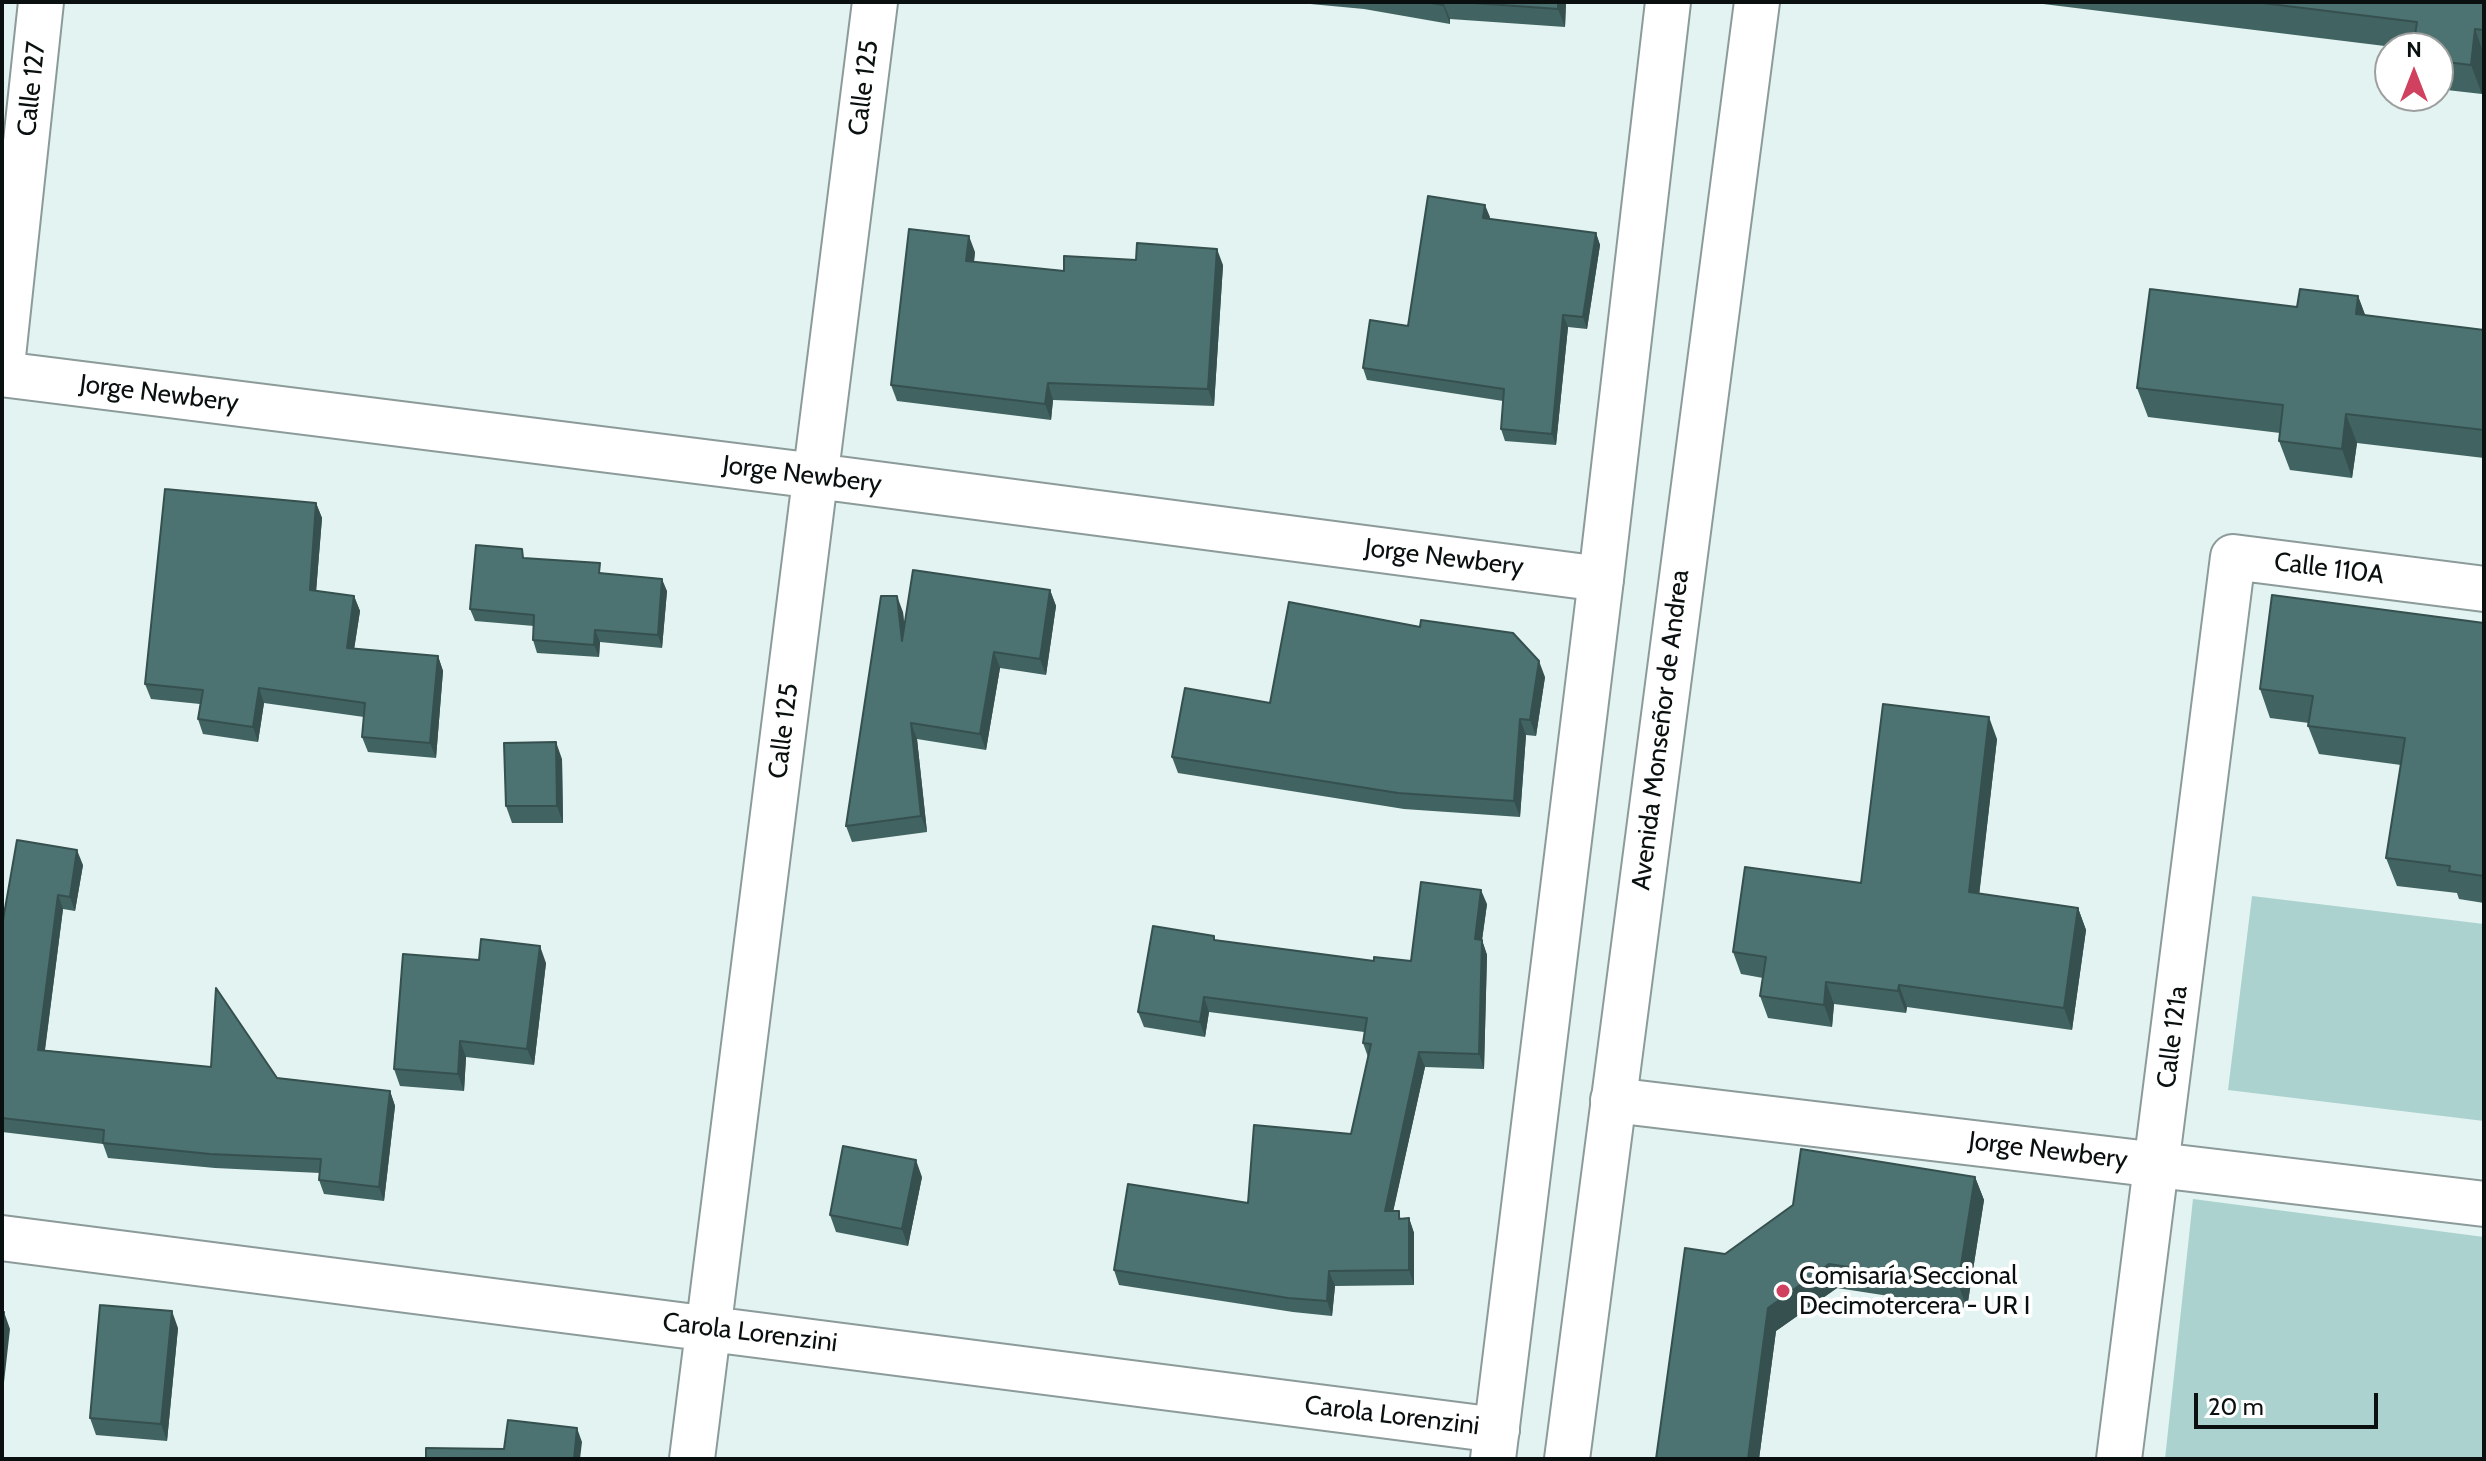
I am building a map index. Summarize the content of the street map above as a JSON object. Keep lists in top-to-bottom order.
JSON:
{
  "streets": {
    "street": [
      "Calle 125",
      "Calle 127",
      "Jorge Newbery",
      "Calle 110A",
      "Avenida Monseñor de Andrea",
      "Calle 121a",
      "Carola Lorenzini"
    ]
  },
  "crossings": [
    ["Calle 125", "Jorge Newbery"],
    ["Calle 125", "Carola Lorenzini"],
    ["Jorge Newbery", "Avenida Monseñor de Andrea"],
    ["Jorge Newbery", "Calle 121a"],
    ["Calle 110A", "Calle 121a"]
  ],
  "places": ["Comisaría Seccional Decimotercera - UR I"],
  "scale_bar": "20 m",
  "north": "top"
}
